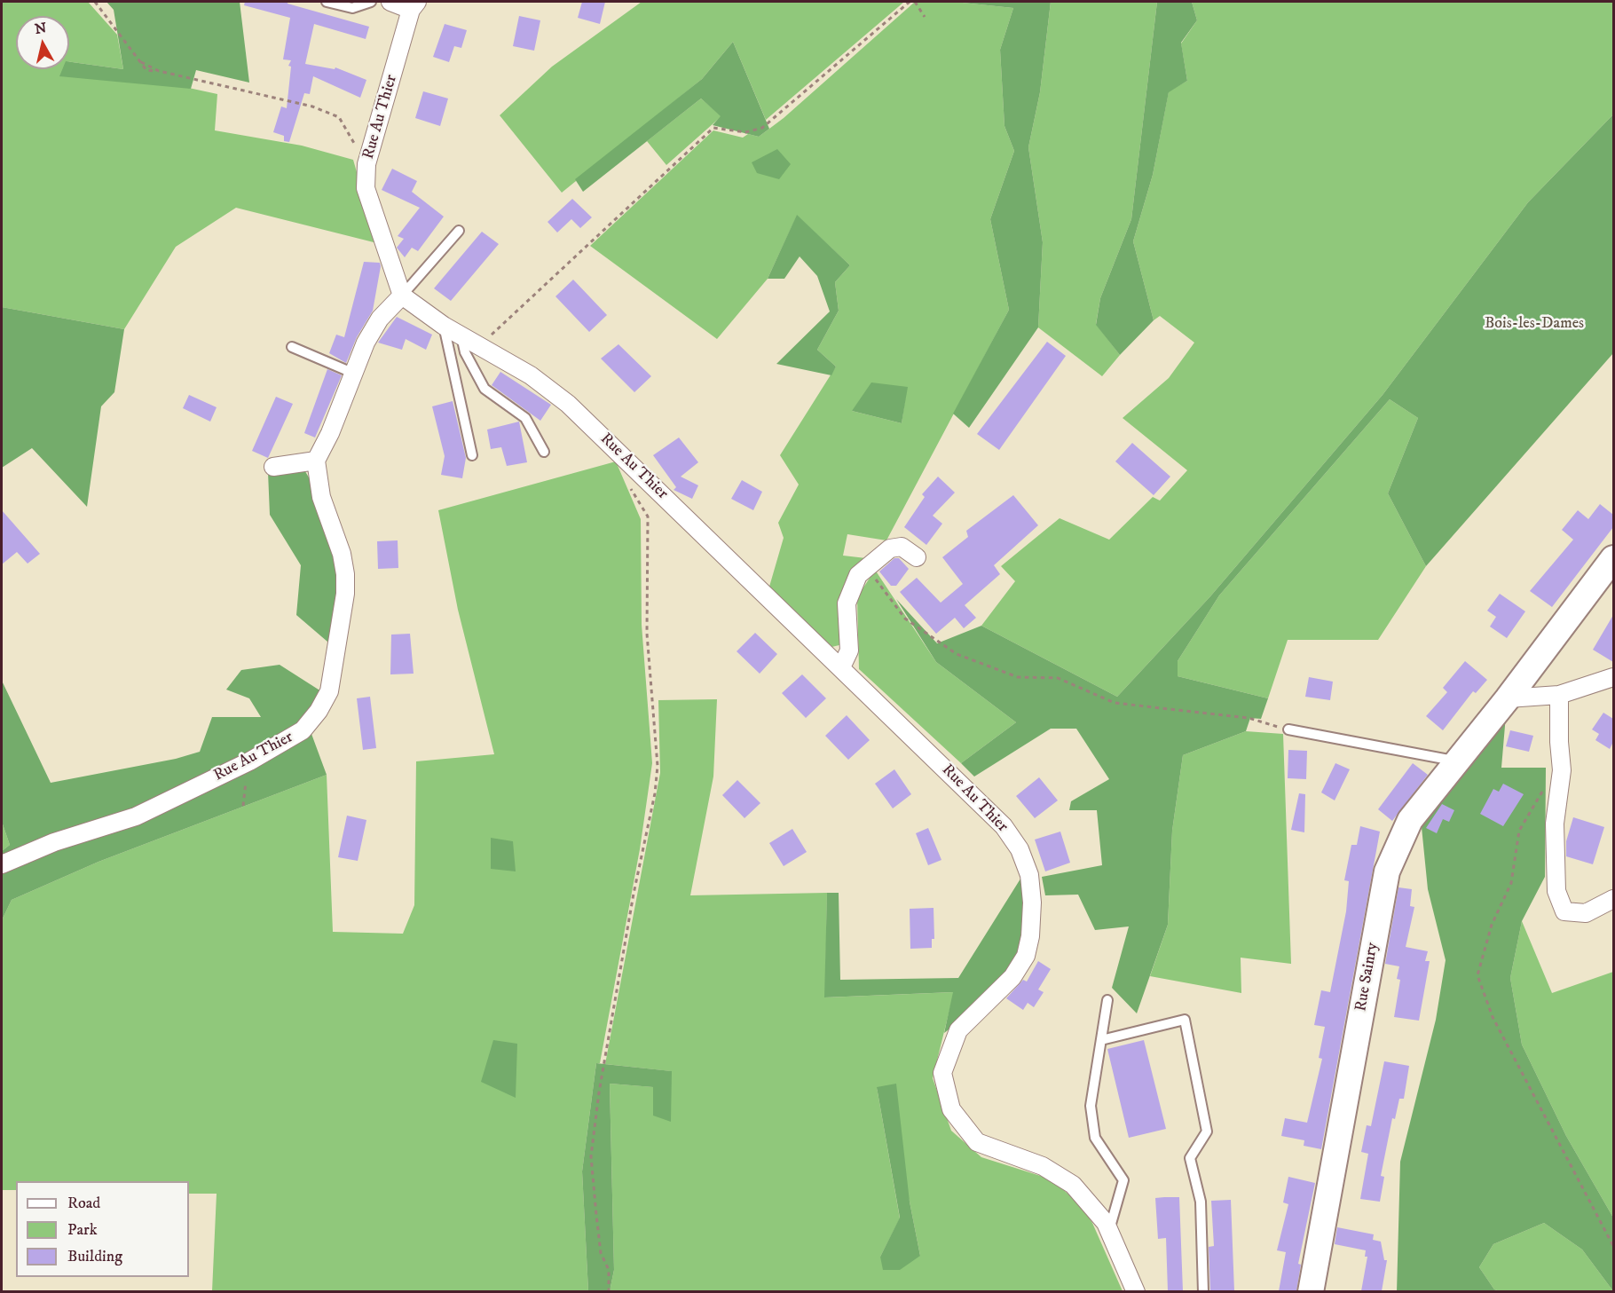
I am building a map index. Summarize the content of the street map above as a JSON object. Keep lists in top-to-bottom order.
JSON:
{
  "streets": {
    "street": ["Rue Au Thier", "Rue Sainry"]
  },
  "parks": ["Bois-les-Dames"],
  "legend": ["Road", "Park", "Building"],
  "north": "top"
}
